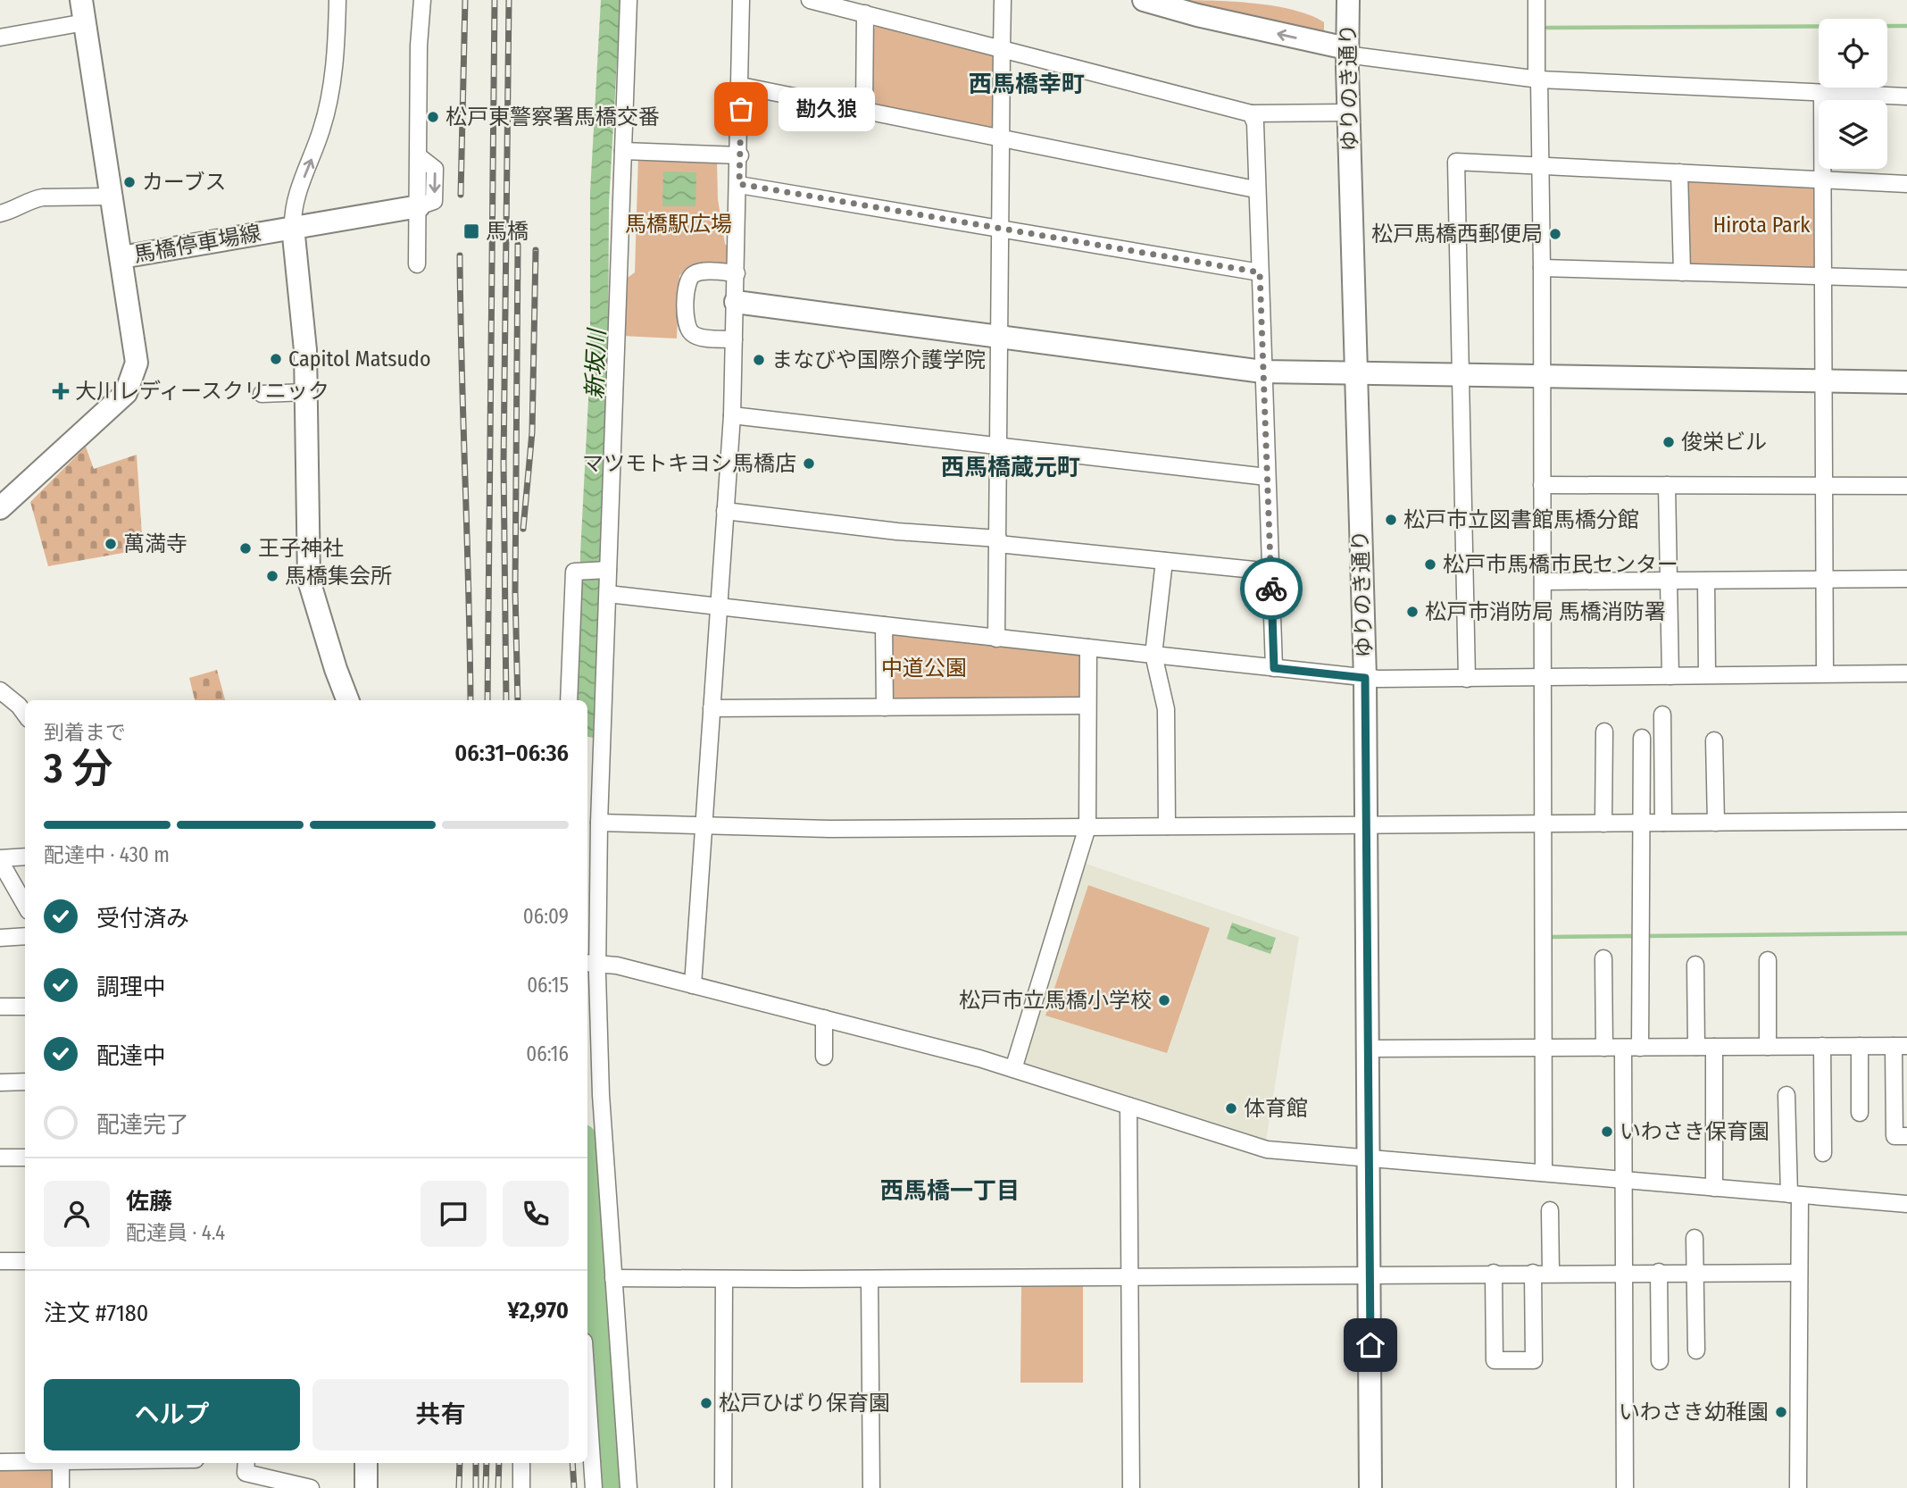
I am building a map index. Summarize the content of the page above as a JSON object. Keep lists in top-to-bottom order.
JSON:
{
  "streets": {
    "street": ["ゆりのき通り", "馬橋停車場線"]
  },
  "districts": ["西馬橋幸町", "西馬橋蔵元町", "西馬橋一丁目"],
  "water": ["新坂川"],
  "parks": ["馬橋駅広場", "Hirota Park", "中道公園"],
  "places": {
    "other": [
      "勘久狼",
      "松戸東警察署馬橋交番",
      "カーブス",
      "松戸馬橋西郵便局",
      "Capitol Matsudo",
      "まなびや国際介護学院",
      "俊栄ビル",
      "マツモトキヨシ馬橋店",
      "松戸市立図書館馬橋分館",
      "萬満寺",
      "王子神社",
      "松戸市馬橋市民センター",
      "馬橋集会所",
      "松戸市消防局 馬橋消防署",
      "松戸市立馬橋小学校",
      "体育館",
      "いわさき保育園",
      "松戸ひばり保育園",
      "いわさき幼稚園"
    ],
    "transit": ["馬橋"],
    "health": ["大川レディースクリニック"]
  },
  "page": {
    "bubble": "勘久狼",
    "heading": ["3 分", "到着まで", "06:31–06:36"],
    "panel": [
      "佐藤",
      "配達員 · 4.4",
      "注文 #7180",
      "¥2,970"
    ],
    "bar": "配達中 · 430 m",
    "list": [
      ["受付済み", "06:09"],
      ["調理中", "06:15"],
      ["配達中", "06:16"],
      "配達完了"
    ],
    "buttons": ["ヘルプ", "共有"]
  }
}
